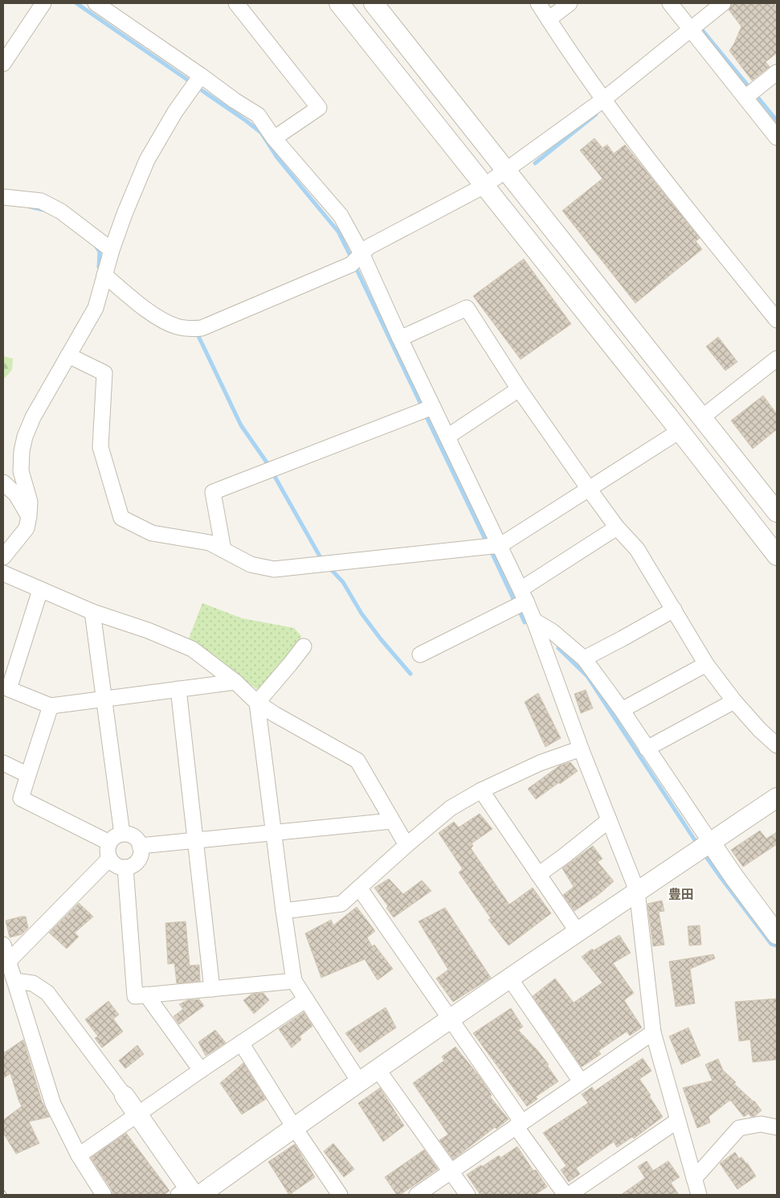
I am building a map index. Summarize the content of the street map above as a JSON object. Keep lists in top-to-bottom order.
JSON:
{
  "districts": ["豊田"]
}
